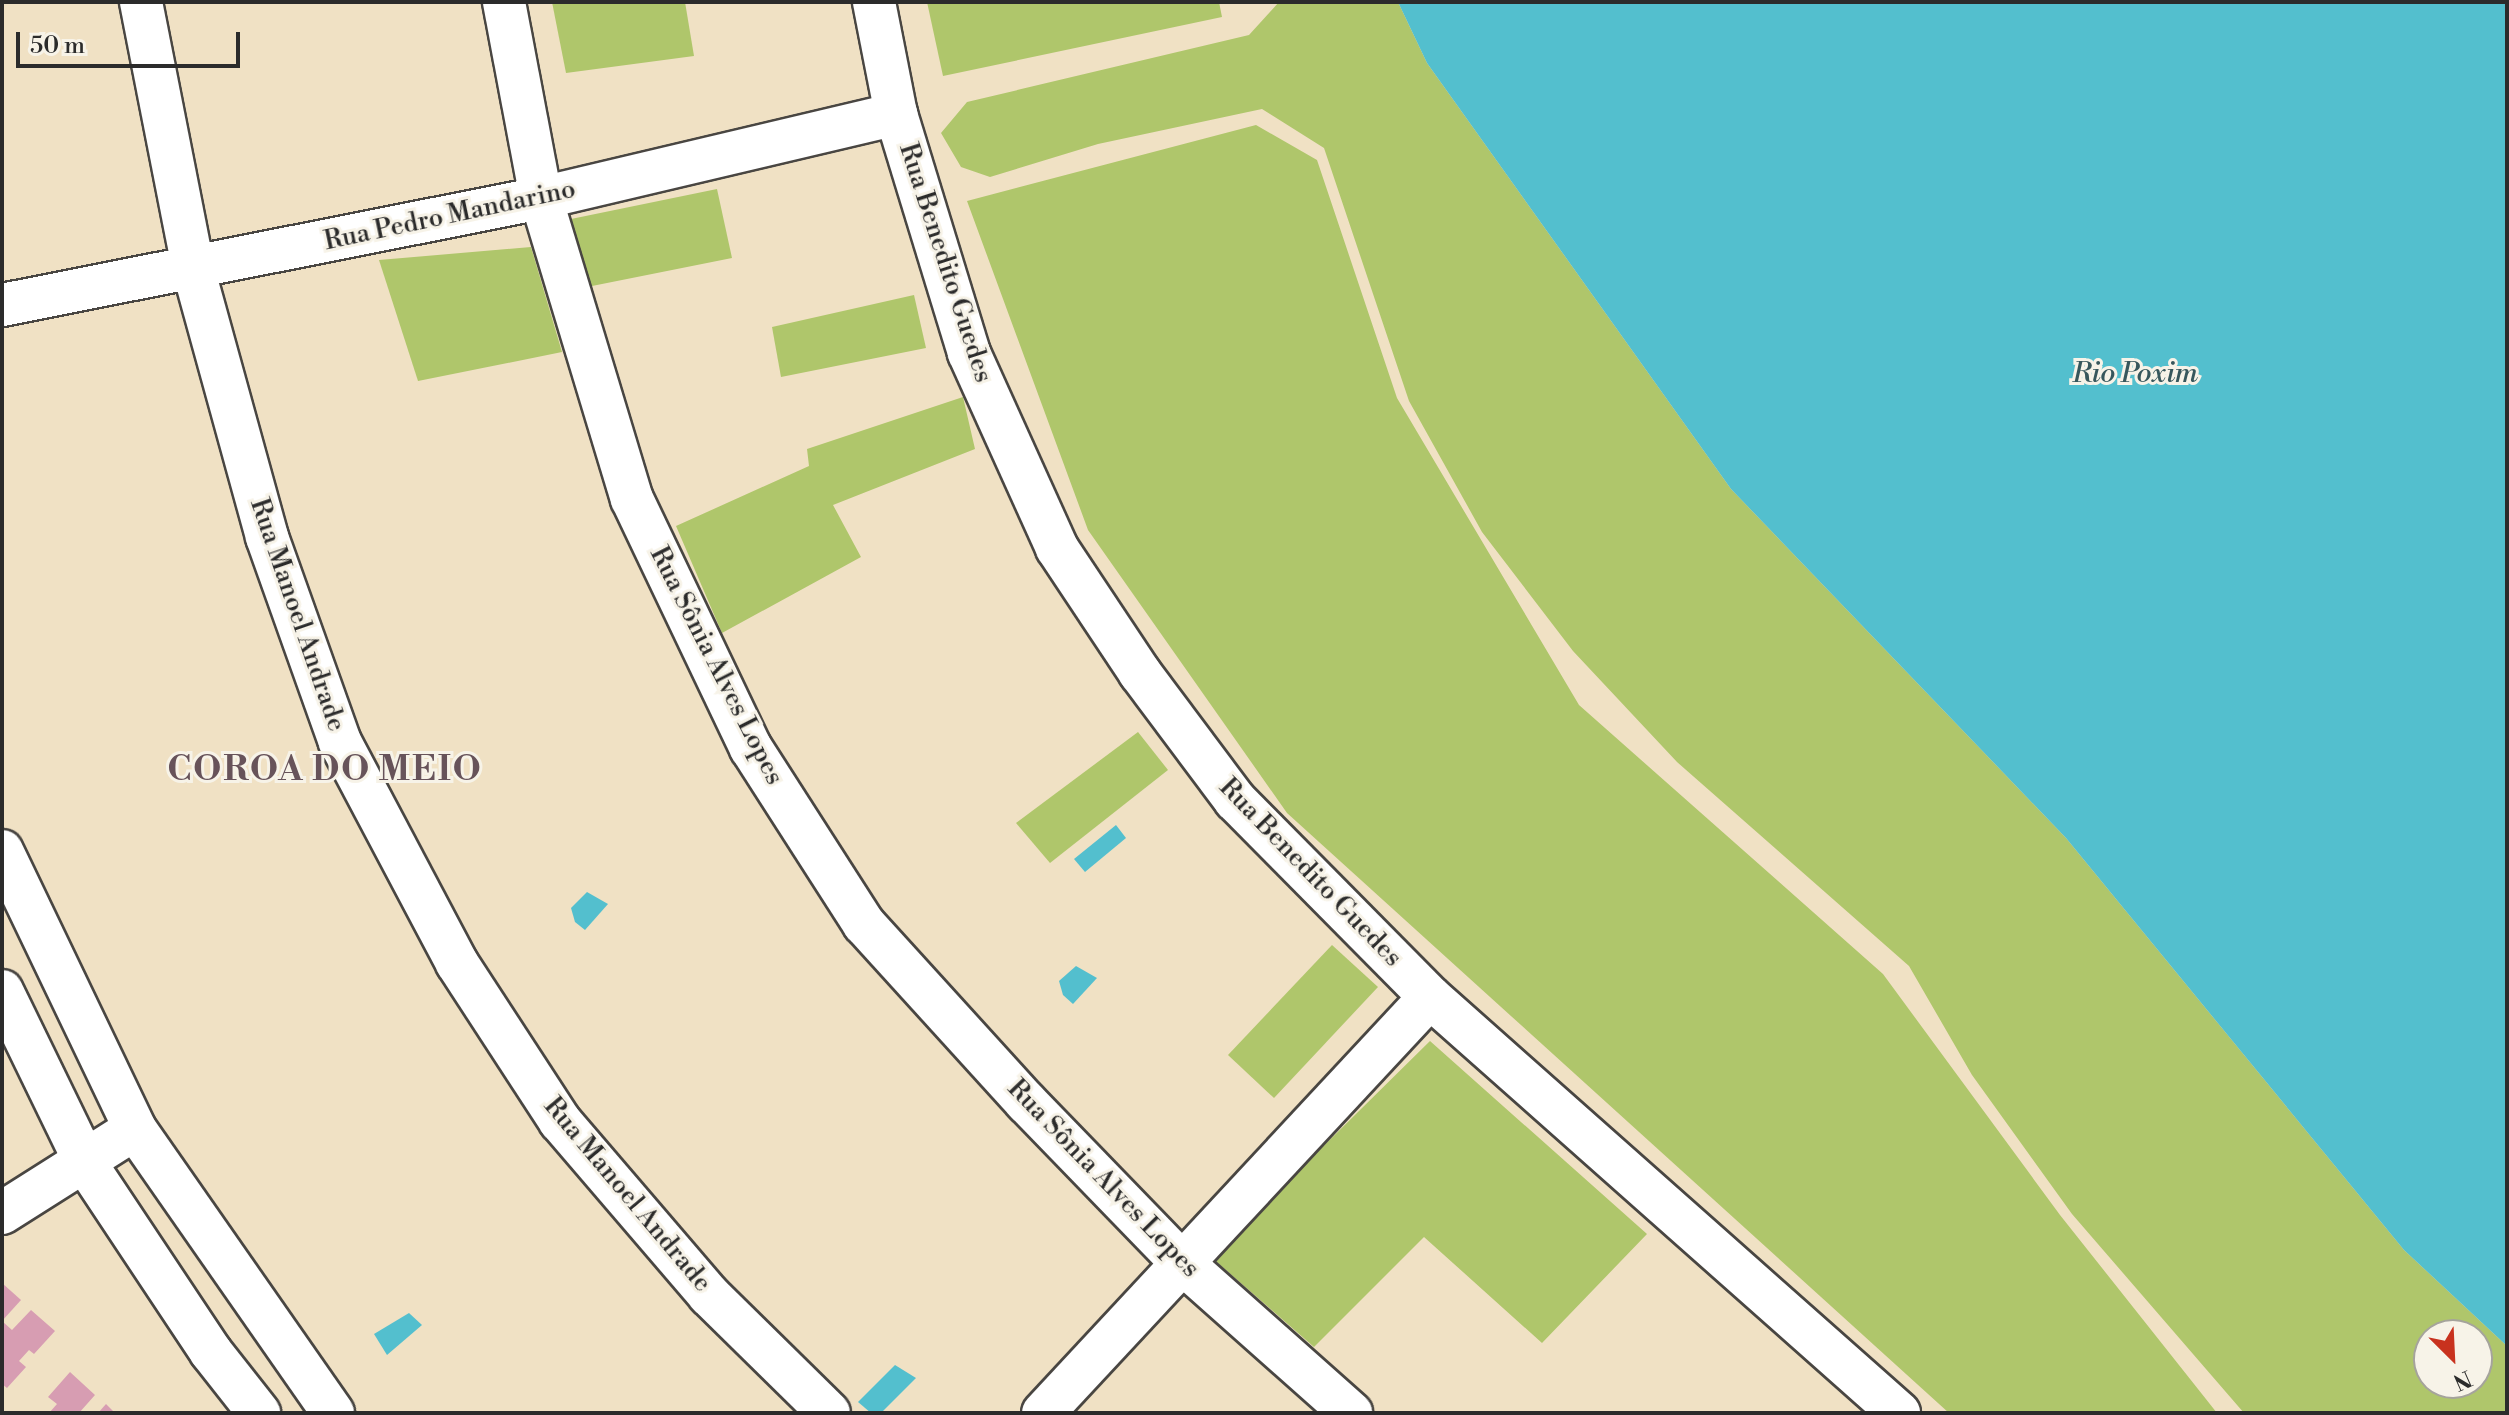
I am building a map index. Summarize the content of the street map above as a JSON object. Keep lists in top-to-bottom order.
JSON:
{
  "streets": {
    "street": [
      "Rua Pedro Mandarino",
      "Rua Benedito Guedes",
      "Rua Manoel Andrade",
      "Rua Sônia Alves Lopes"
    ]
  },
  "crossings": [
    ["Rua Pedro Mandarino", "Rua Benedito Guedes"],
    ["Rua Pedro Mandarino", "Rua Manoel Andrade"],
    ["Rua Pedro Mandarino", "Rua Sônia Alves Lopes"]
  ],
  "districts": ["COROA DO MEIO"],
  "water": ["Rio Poxim"],
  "scale_bar": "50 m",
  "north": "bottom right"
}
